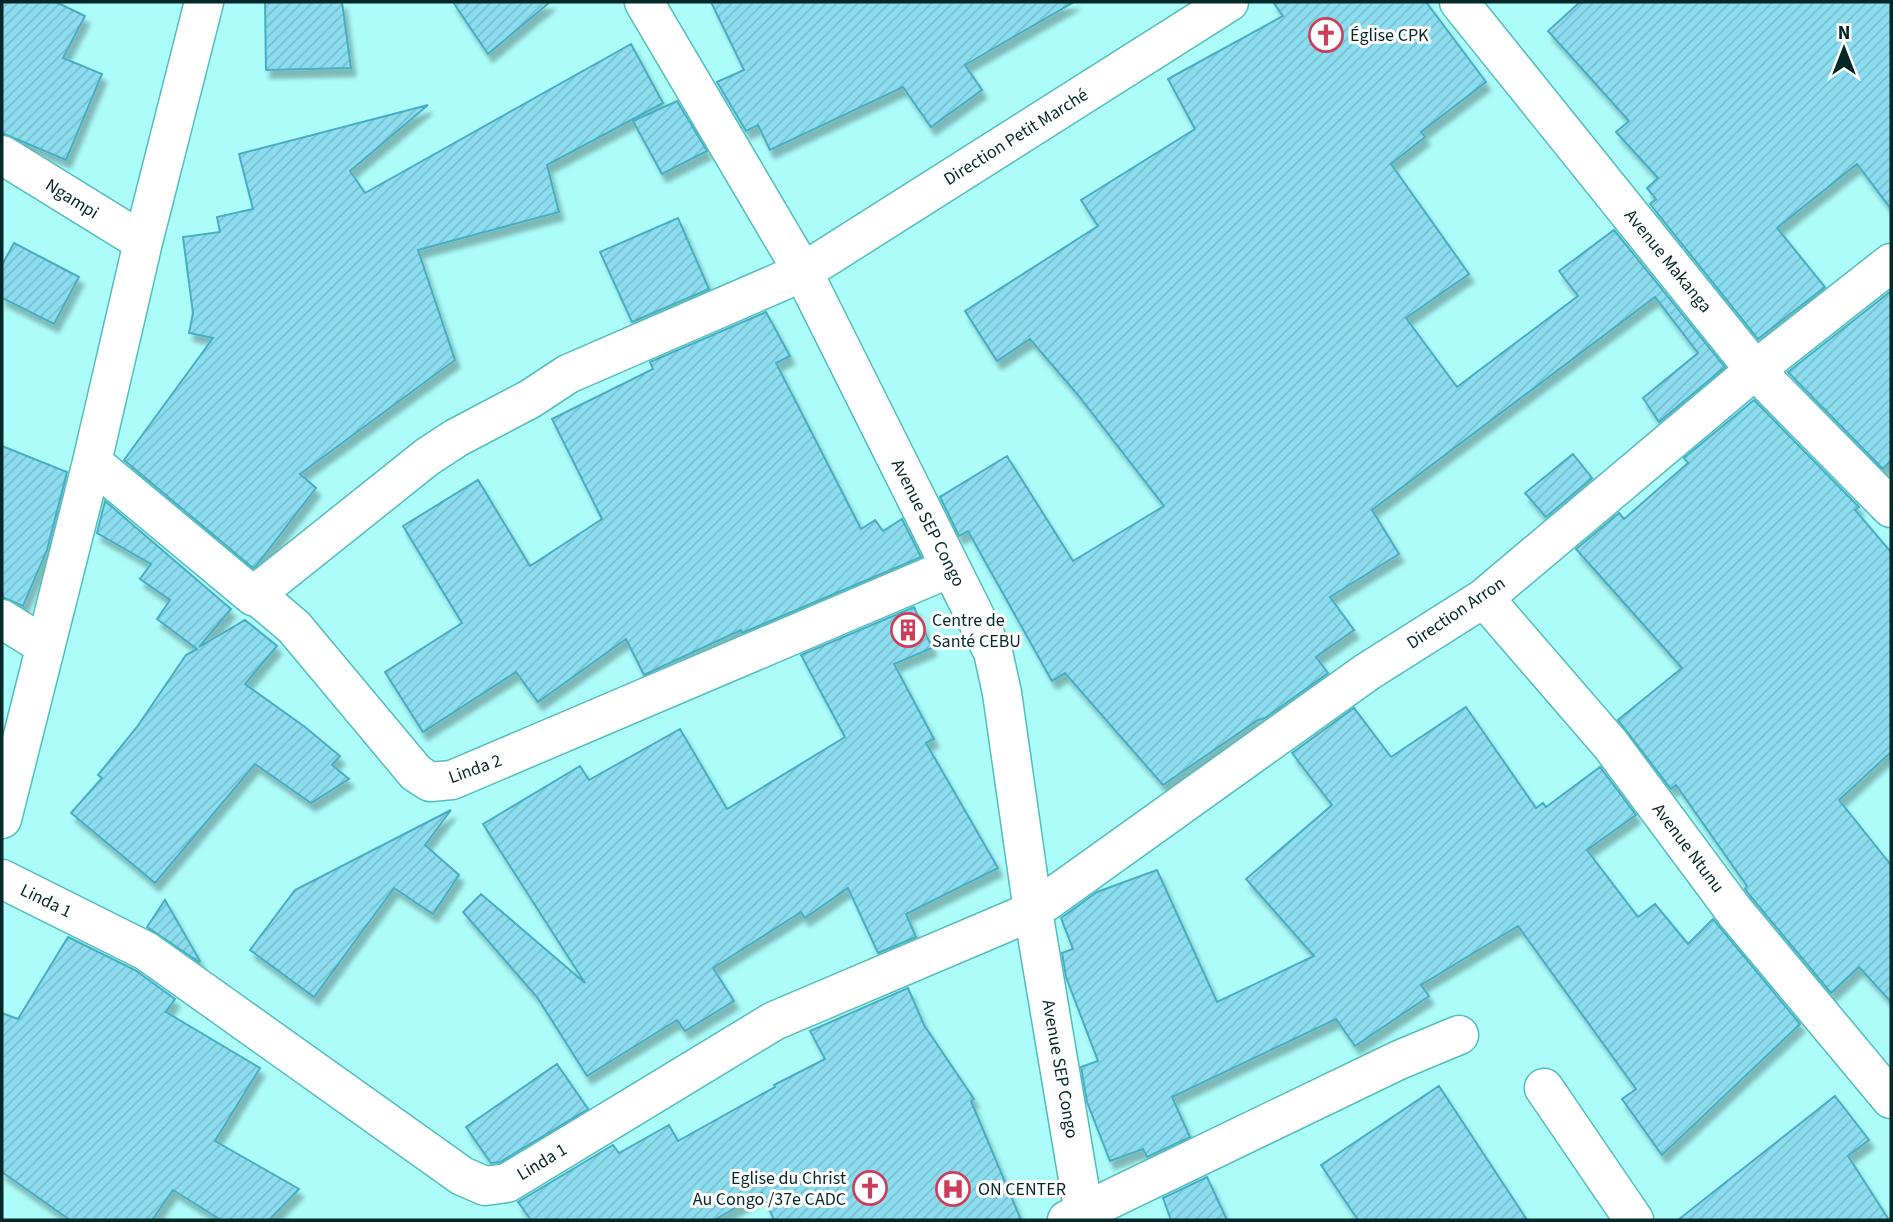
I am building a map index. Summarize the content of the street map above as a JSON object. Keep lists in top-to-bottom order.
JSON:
{
  "streets": {
    "street": [
      "Direction Petit Marché",
      "Ngampi",
      "Avenue Makanga",
      "Avenue SEP Congo",
      "Direction Arron",
      "Linda 2",
      "Avenue Ntunu",
      "Linda 1"
    ]
  },
  "crossings": [
    ["Direction Petit Marché", "Avenue SEP Congo"],
    ["Direction Petit Marché", "Linda 2"],
    ["Avenue Makanga", "Direction Arron"],
    ["Avenue SEP Congo", "Direction Arron"],
    ["Avenue SEP Congo", "Linda 2"],
    ["Avenue SEP Congo", "Linda 1"],
    ["Direction Arron", "Avenue Ntunu"],
    ["Direction Arron", "Linda 1"]
  ],
  "places": {
    "church": ["Église CPK", "Eglise du Christ Au Congo /37e CADC"],
    "building": ["Centre de Santé CEBU"],
    "hospital": ["ON CENTER"]
  },
  "north": "top"
}
